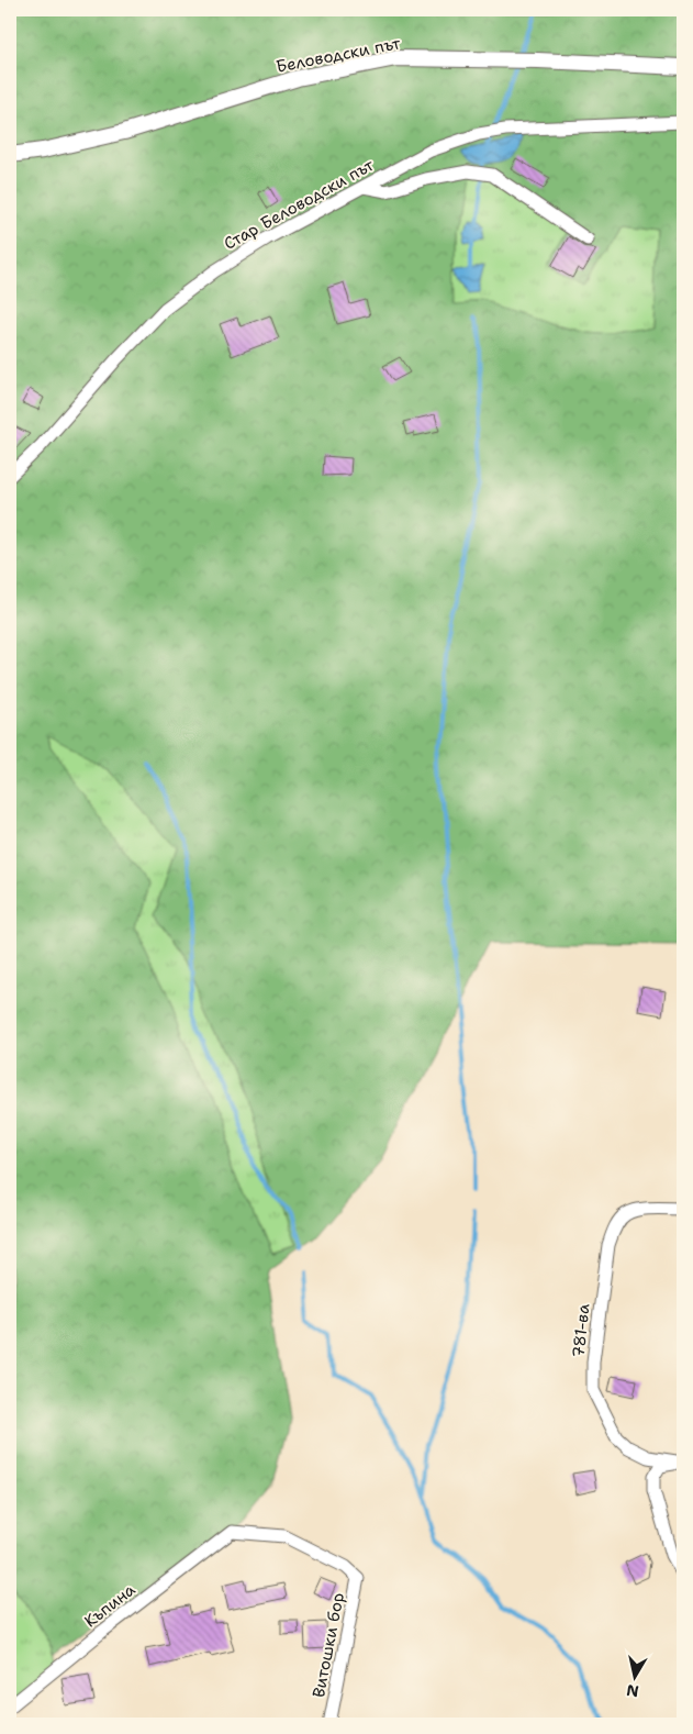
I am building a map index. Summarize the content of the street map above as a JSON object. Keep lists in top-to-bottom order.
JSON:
{
  "streets": {
    "street": [
      "Беловодски път",
      "Стар Беловодски път",
      "781-ва",
      "Къпина",
      "Витошки бор"
    ]
  },
  "crossings": [
    ["Къпина", "Витошки бор"]
  ],
  "north": "bottom"
}
